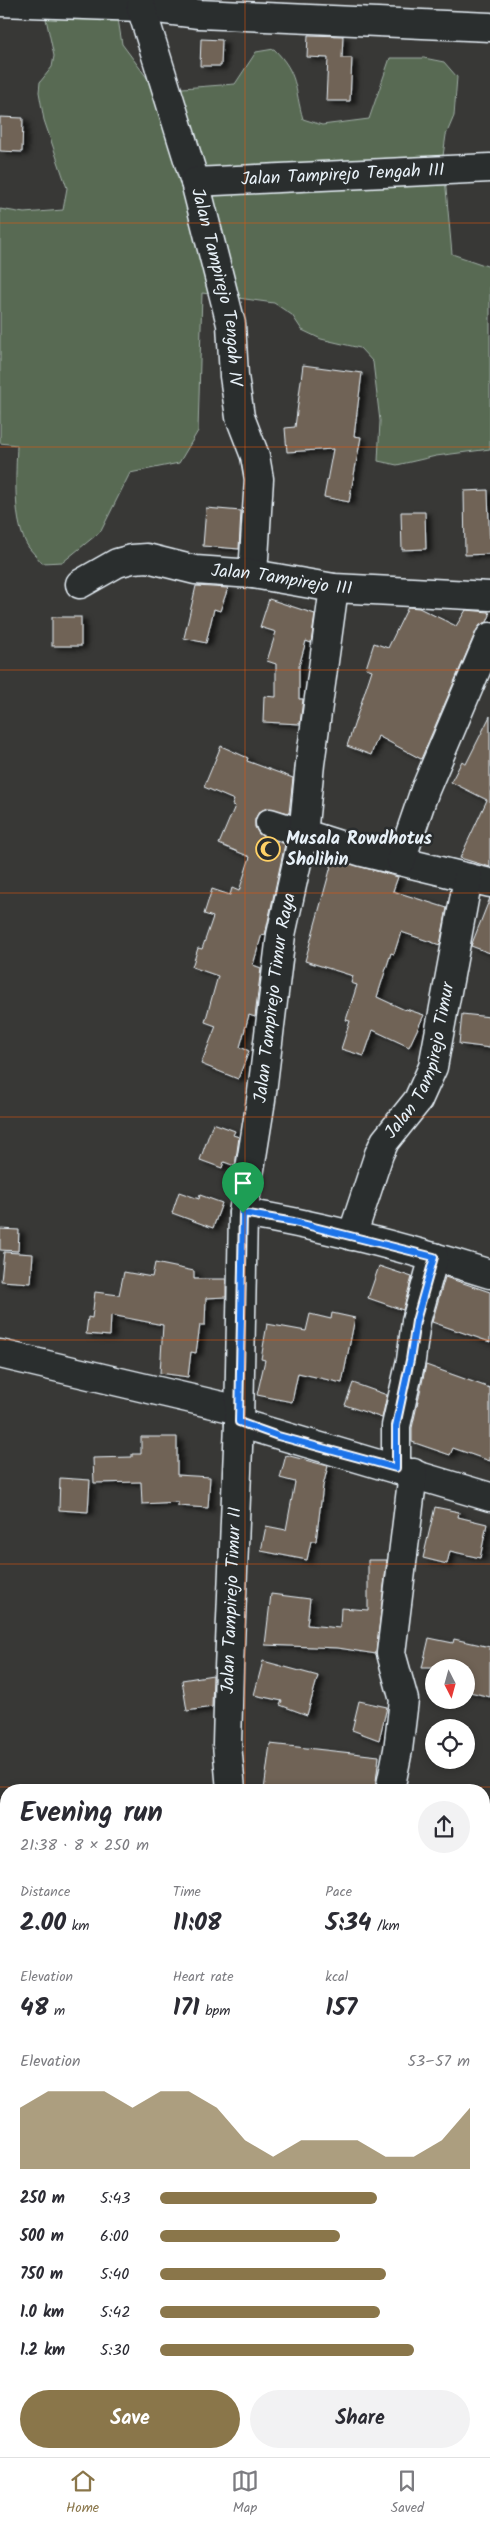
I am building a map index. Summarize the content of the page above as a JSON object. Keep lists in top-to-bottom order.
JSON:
{
  "streets": {
    "street": [
      "Jalan Tampirejo Tengah III",
      "Jalan Tampirejo Tengah IV",
      "Jalan Tampirejo III",
      "Jalan Tampirejo Timur Raya",
      "Jalan Tampirejo Timur",
      "Jalan Tampirejo Timur II"
    ]
  },
  "crossings": [
    ["Jalan Tampirejo Tengah III", "Jalan Tampirejo Tengah IV"],
    ["Jalan Tampirejo Tengah IV", "Jalan Tampirejo III"],
    ["Jalan Tampirejo III", "Jalan Tampirejo Timur Raya"],
    ["Jalan Tampirejo Timur Raya", "Jalan Tampirejo Timur II"]
  ],
  "places": {
    "mosque": ["Musala Rowdhotus Sholihin"]
  },
  "north": "bottom",
  "page": {
    "heading": ["Evening run", "21:38 · 8 × 250 m"],
    "stats": [
      ["Distance", "2.00 km"],
      ["Time", "11:08"],
      ["Pace", "5:34 /km"],
      ["Elevation", "48 m"],
      ["Heart rate", "171 bpm"],
      ["kcal", "157"]
    ],
    "chart": ["Elevation", "53–57 m"],
    "list": [
      {
        "name": "250 m",
        "note": "5:43"
      },
      {
        "name": "500 m",
        "note": "6:00"
      },
      {
        "name": "750 m",
        "note": "5:40"
      },
      {
        "name": "1.0 km",
        "note": "5:42"
      },
      {
        "name": "1.2 km",
        "note": "5:30"
      }
    ],
    "buttons": ["Save", "Share"],
    "tabs": ["Home", "Map", "Saved"]
  }
}
